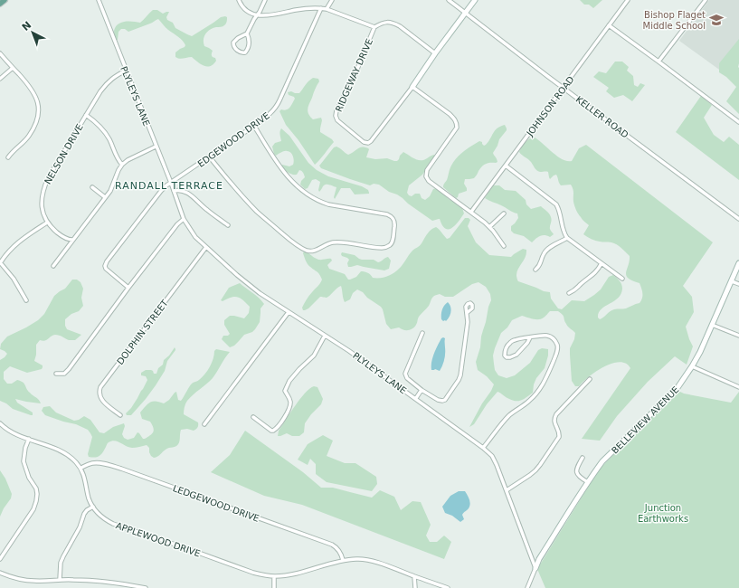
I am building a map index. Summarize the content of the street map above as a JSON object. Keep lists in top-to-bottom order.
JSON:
{
  "streets": {
    "street": [
      "RIDGEWAY DRIVE",
      "PLYLEYS LANE",
      "JOHNSON ROAD",
      "KELLER ROAD",
      "EDGEWOOD DRIVE",
      "NELSON DRIVE",
      "DOLPHIN STREET",
      "BELLEVIEW AVENUE",
      "LEDGEWOOD DRIVE",
      "APPLEWOOD DRIVE"
    ]
  },
  "crossings": [
    ["PLYLEYS LANE", "EDGEWOOD DRIVE"],
    ["PLYLEYS LANE", "NELSON DRIVE"],
    ["PLYLEYS LANE", "DOLPHIN STREET"],
    ["PLYLEYS LANE", "BELLEVIEW AVENUE"],
    ["JOHNSON ROAD", "KELLER ROAD"],
    ["LEDGEWOOD DRIVE", "APPLEWOOD DRIVE"]
  ],
  "districts": ["RANDALL TERRACE"],
  "parks": ["Junction Earthworks"],
  "places": {
    "school or university": ["Bishop Flaget Middle School"]
  },
  "north": "top left"
}
